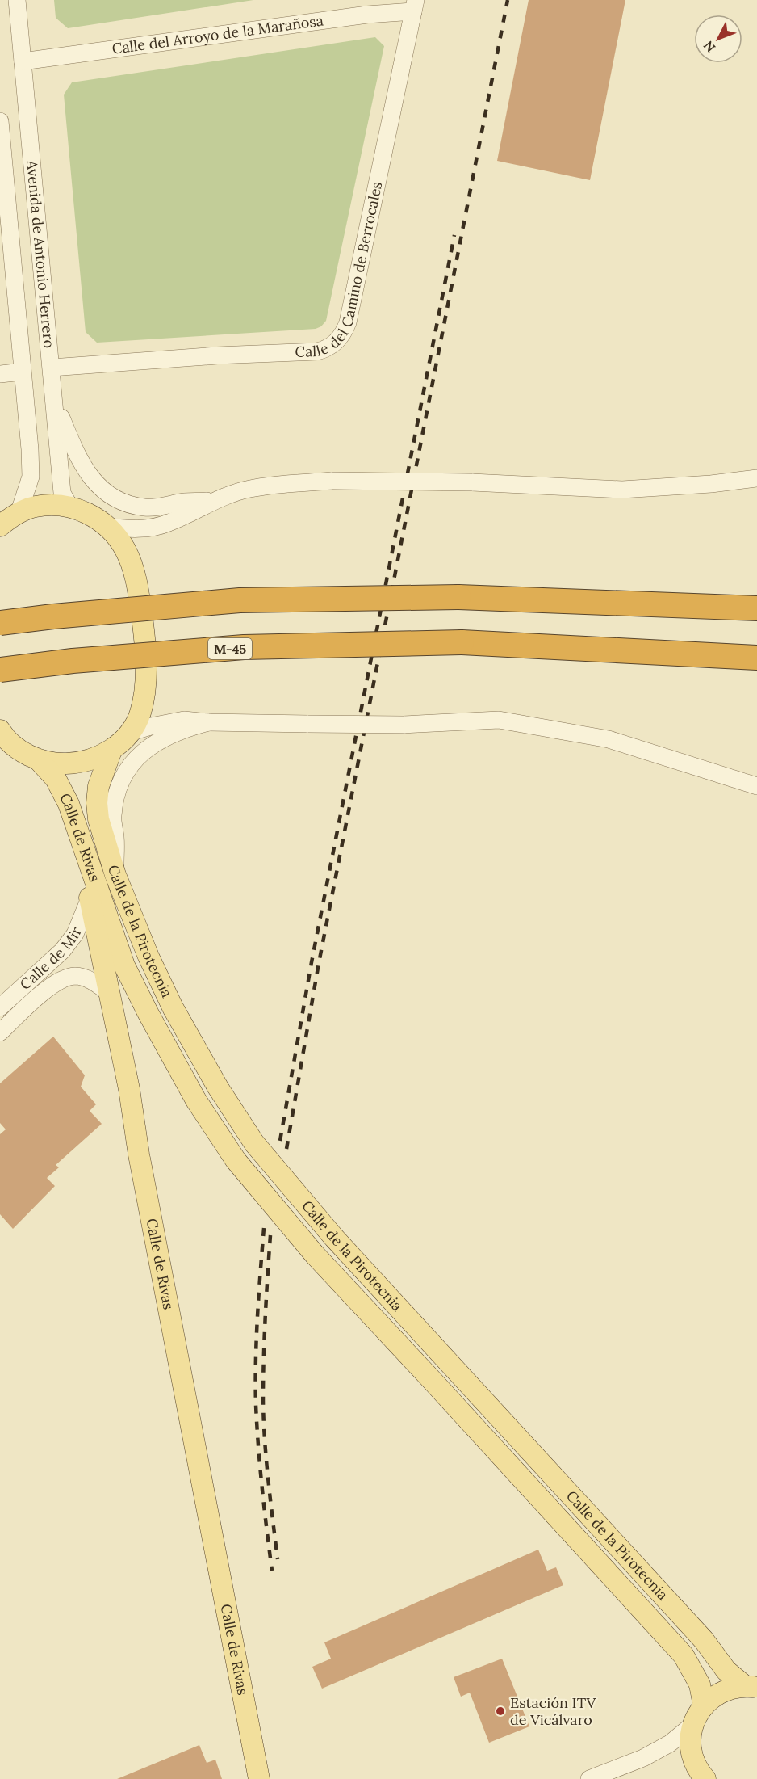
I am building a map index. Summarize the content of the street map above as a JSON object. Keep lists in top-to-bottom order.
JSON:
{
  "streets": {
    "highway": ["M-45"],
    "main road": ["Calle de Rivas", "Calle de la Pirotecnia"],
    "street": [
      "Calle del Arroyo de la Marañosa",
      "Avenida de Antonio Herrero",
      "Calle del Camino de Berrocales",
      "Calle de Mir"
    ]
  },
  "crossings": [
    ["Calle del Arroyo de la Marañosa", "Avenida de Antonio Herrero"],
    ["Calle del Arroyo de la Marañosa", "Calle del Camino de Berrocales"],
    ["Avenida de Antonio Herrero", "Calle del Camino de Berrocales"],
    ["Calle de Rivas", "Calle de la Pirotecnia"],
    ["Calle de Rivas", "Calle de Mir"]
  ],
  "places": ["Estación ITV de Vicálvaro"],
  "north": "bottom left"
}
